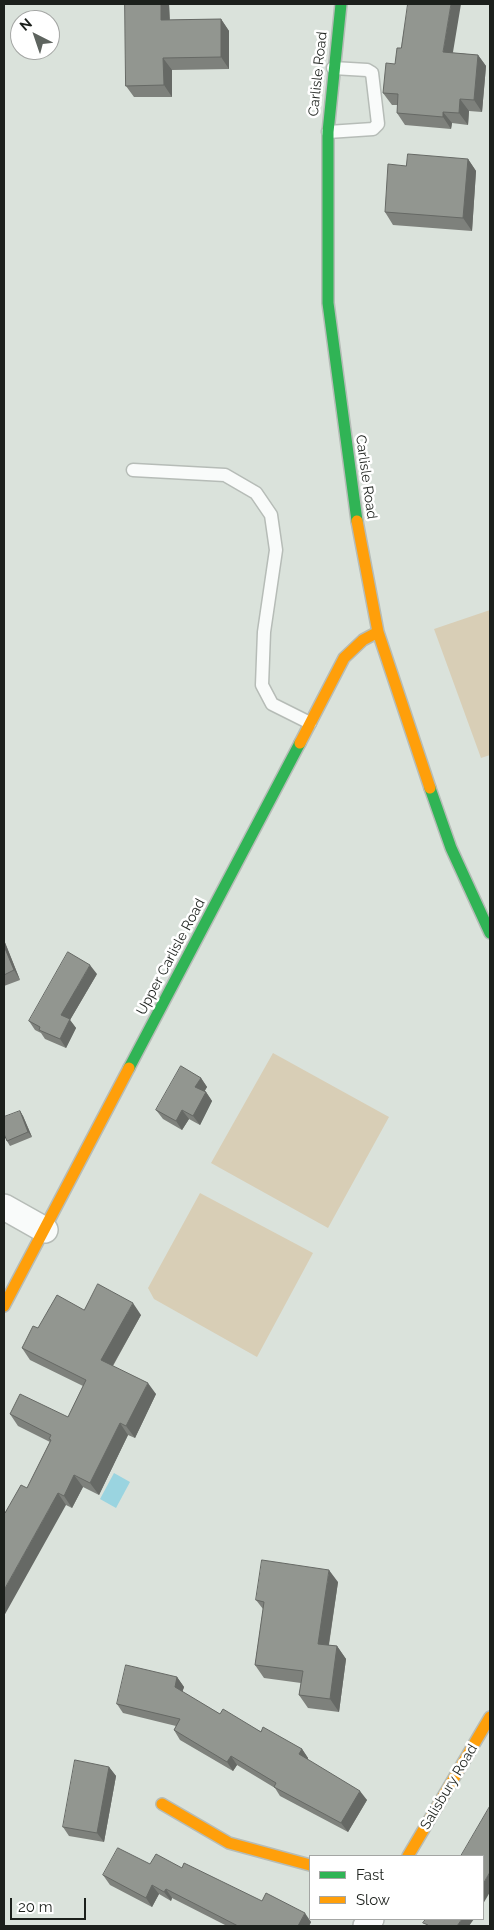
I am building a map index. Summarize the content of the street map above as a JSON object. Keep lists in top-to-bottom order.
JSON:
{
  "streets": {
    "street": ["Carlisle Road", "Upper Carlisle Road", "Salisbury Road"]
  },
  "crossings": [
    ["Carlisle Road", "Upper Carlisle Road"]
  ],
  "legend": ["Fast", "Slow"],
  "scale_bar": "20 m",
  "north": "top left"
}
